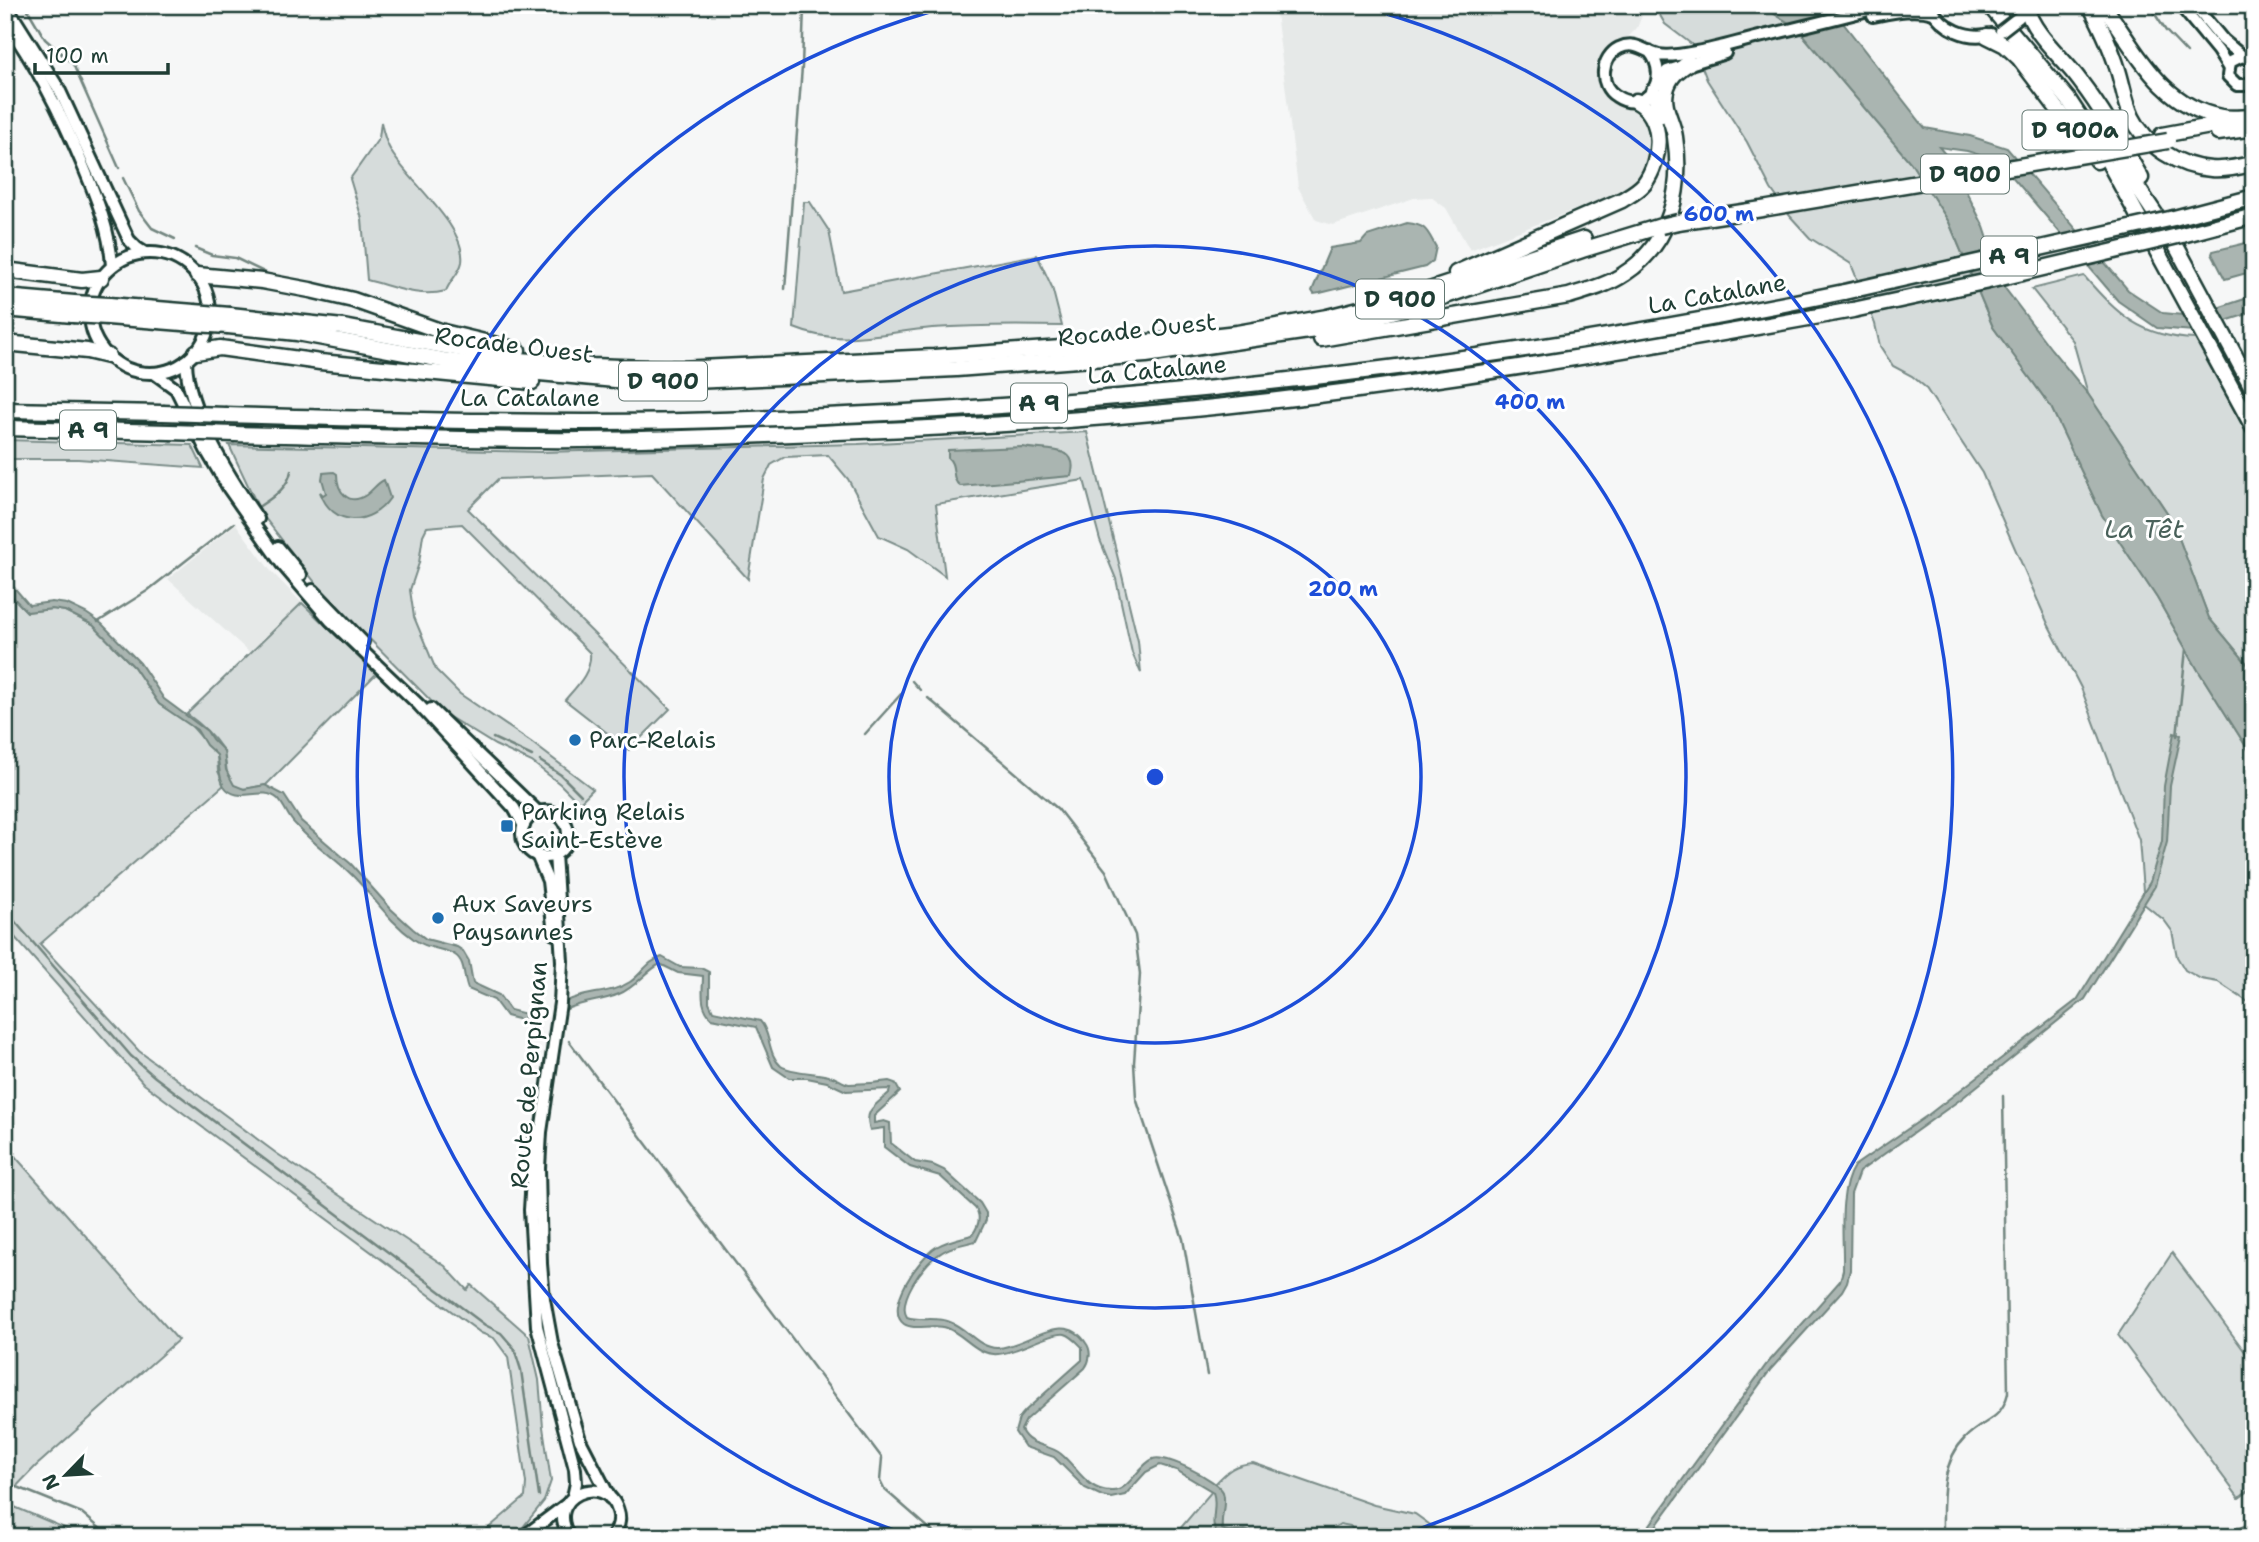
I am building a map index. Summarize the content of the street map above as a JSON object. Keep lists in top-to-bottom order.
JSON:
{
  "streets": {
    "highway": [
      "D 900a",
      "D 900",
      "A 9",
      "La Catalane",
      "Rocade Ouest"
    ],
    "main road": ["Route de Perpignan"]
  },
  "crossings": [
    ["D 900a", "La Catalane"],
    ["D 900", "Rocade Ouest"]
  ],
  "water": ["La Têt"],
  "places": {
    "other": ["Parc-Relais", "Aux Saveurs Paysannes"],
    "transit": ["Parking Relais Saint-Estève"]
  },
  "scale_bar": "100 m",
  "north": "bottom left",
  "rings": ["600 m", "400 m", "200 m"]
}
